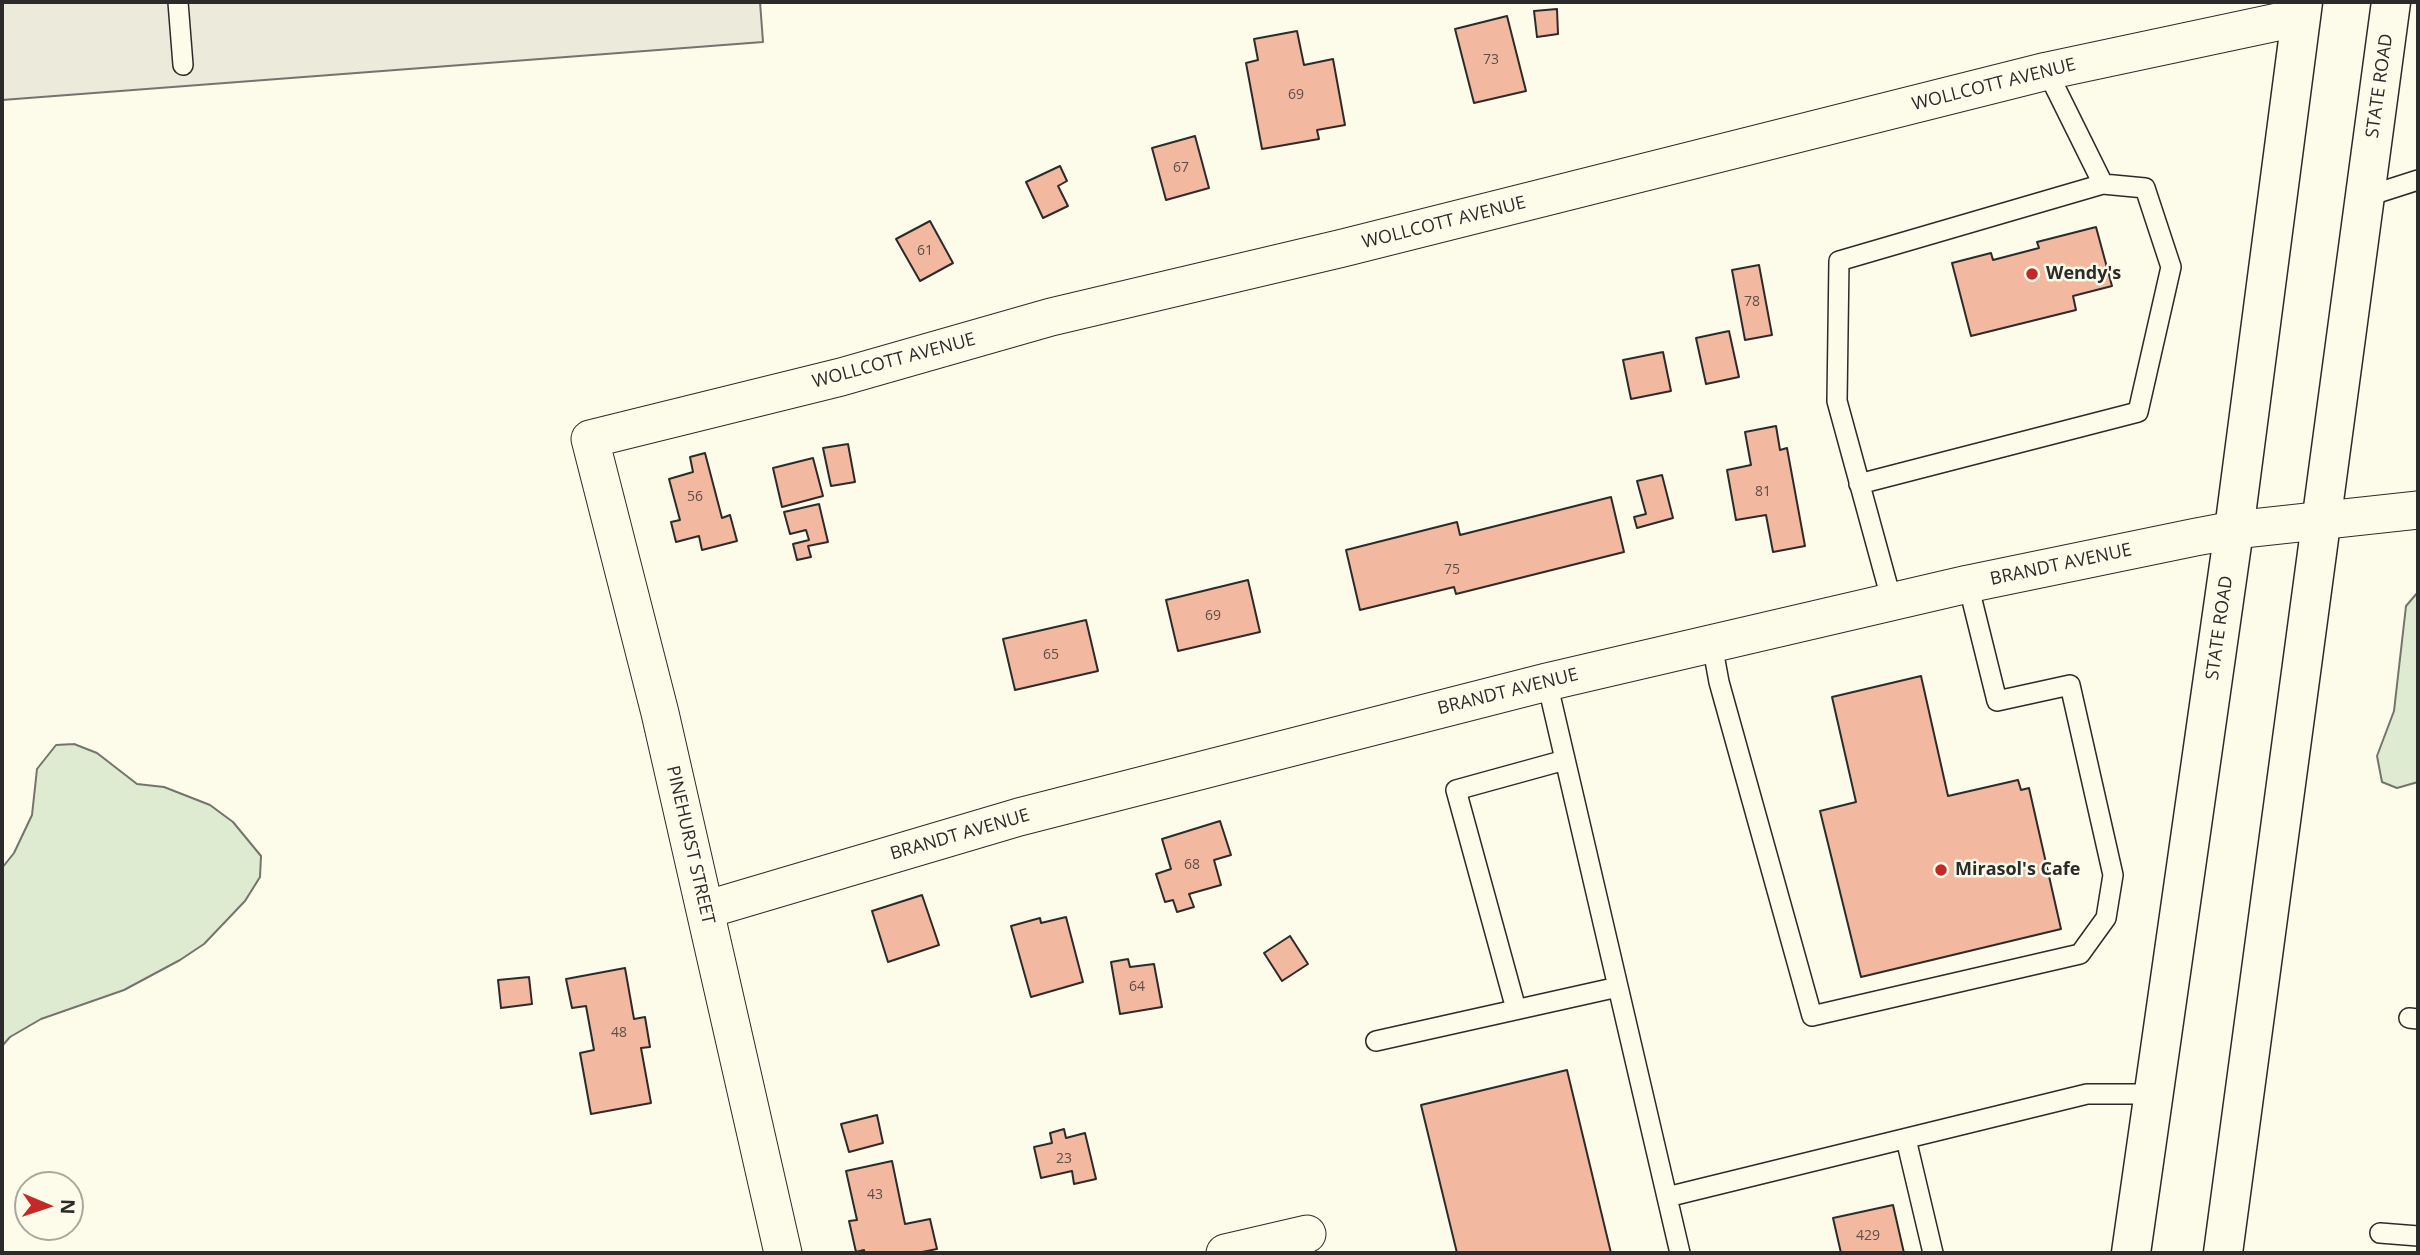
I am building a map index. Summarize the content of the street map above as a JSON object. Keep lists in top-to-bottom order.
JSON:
{
  "streets": {
    "main road": ["STATE ROAD"],
    "street": ["WOLLCOTT AVENUE", "BRANDT AVENUE", "PINEHURST STREET"]
  },
  "crossings": [
    ["WOLLCOTT AVENUE", "STATE ROAD"],
    ["WOLLCOTT AVENUE", "PINEHURST STREET"],
    ["STATE ROAD", "BRANDT AVENUE"],
    ["BRANDT AVENUE", "PINEHURST STREET"]
  ],
  "places": ["Wendy's", "Mirasol's Cafe"],
  "house_numbers": [
    "73",
    "69",
    "67",
    "61",
    "78",
    "81",
    "56",
    "75",
    "69",
    "65",
    "68",
    "64",
    "48",
    "23",
    "43",
    "429"
  ],
  "north": "right"
}
